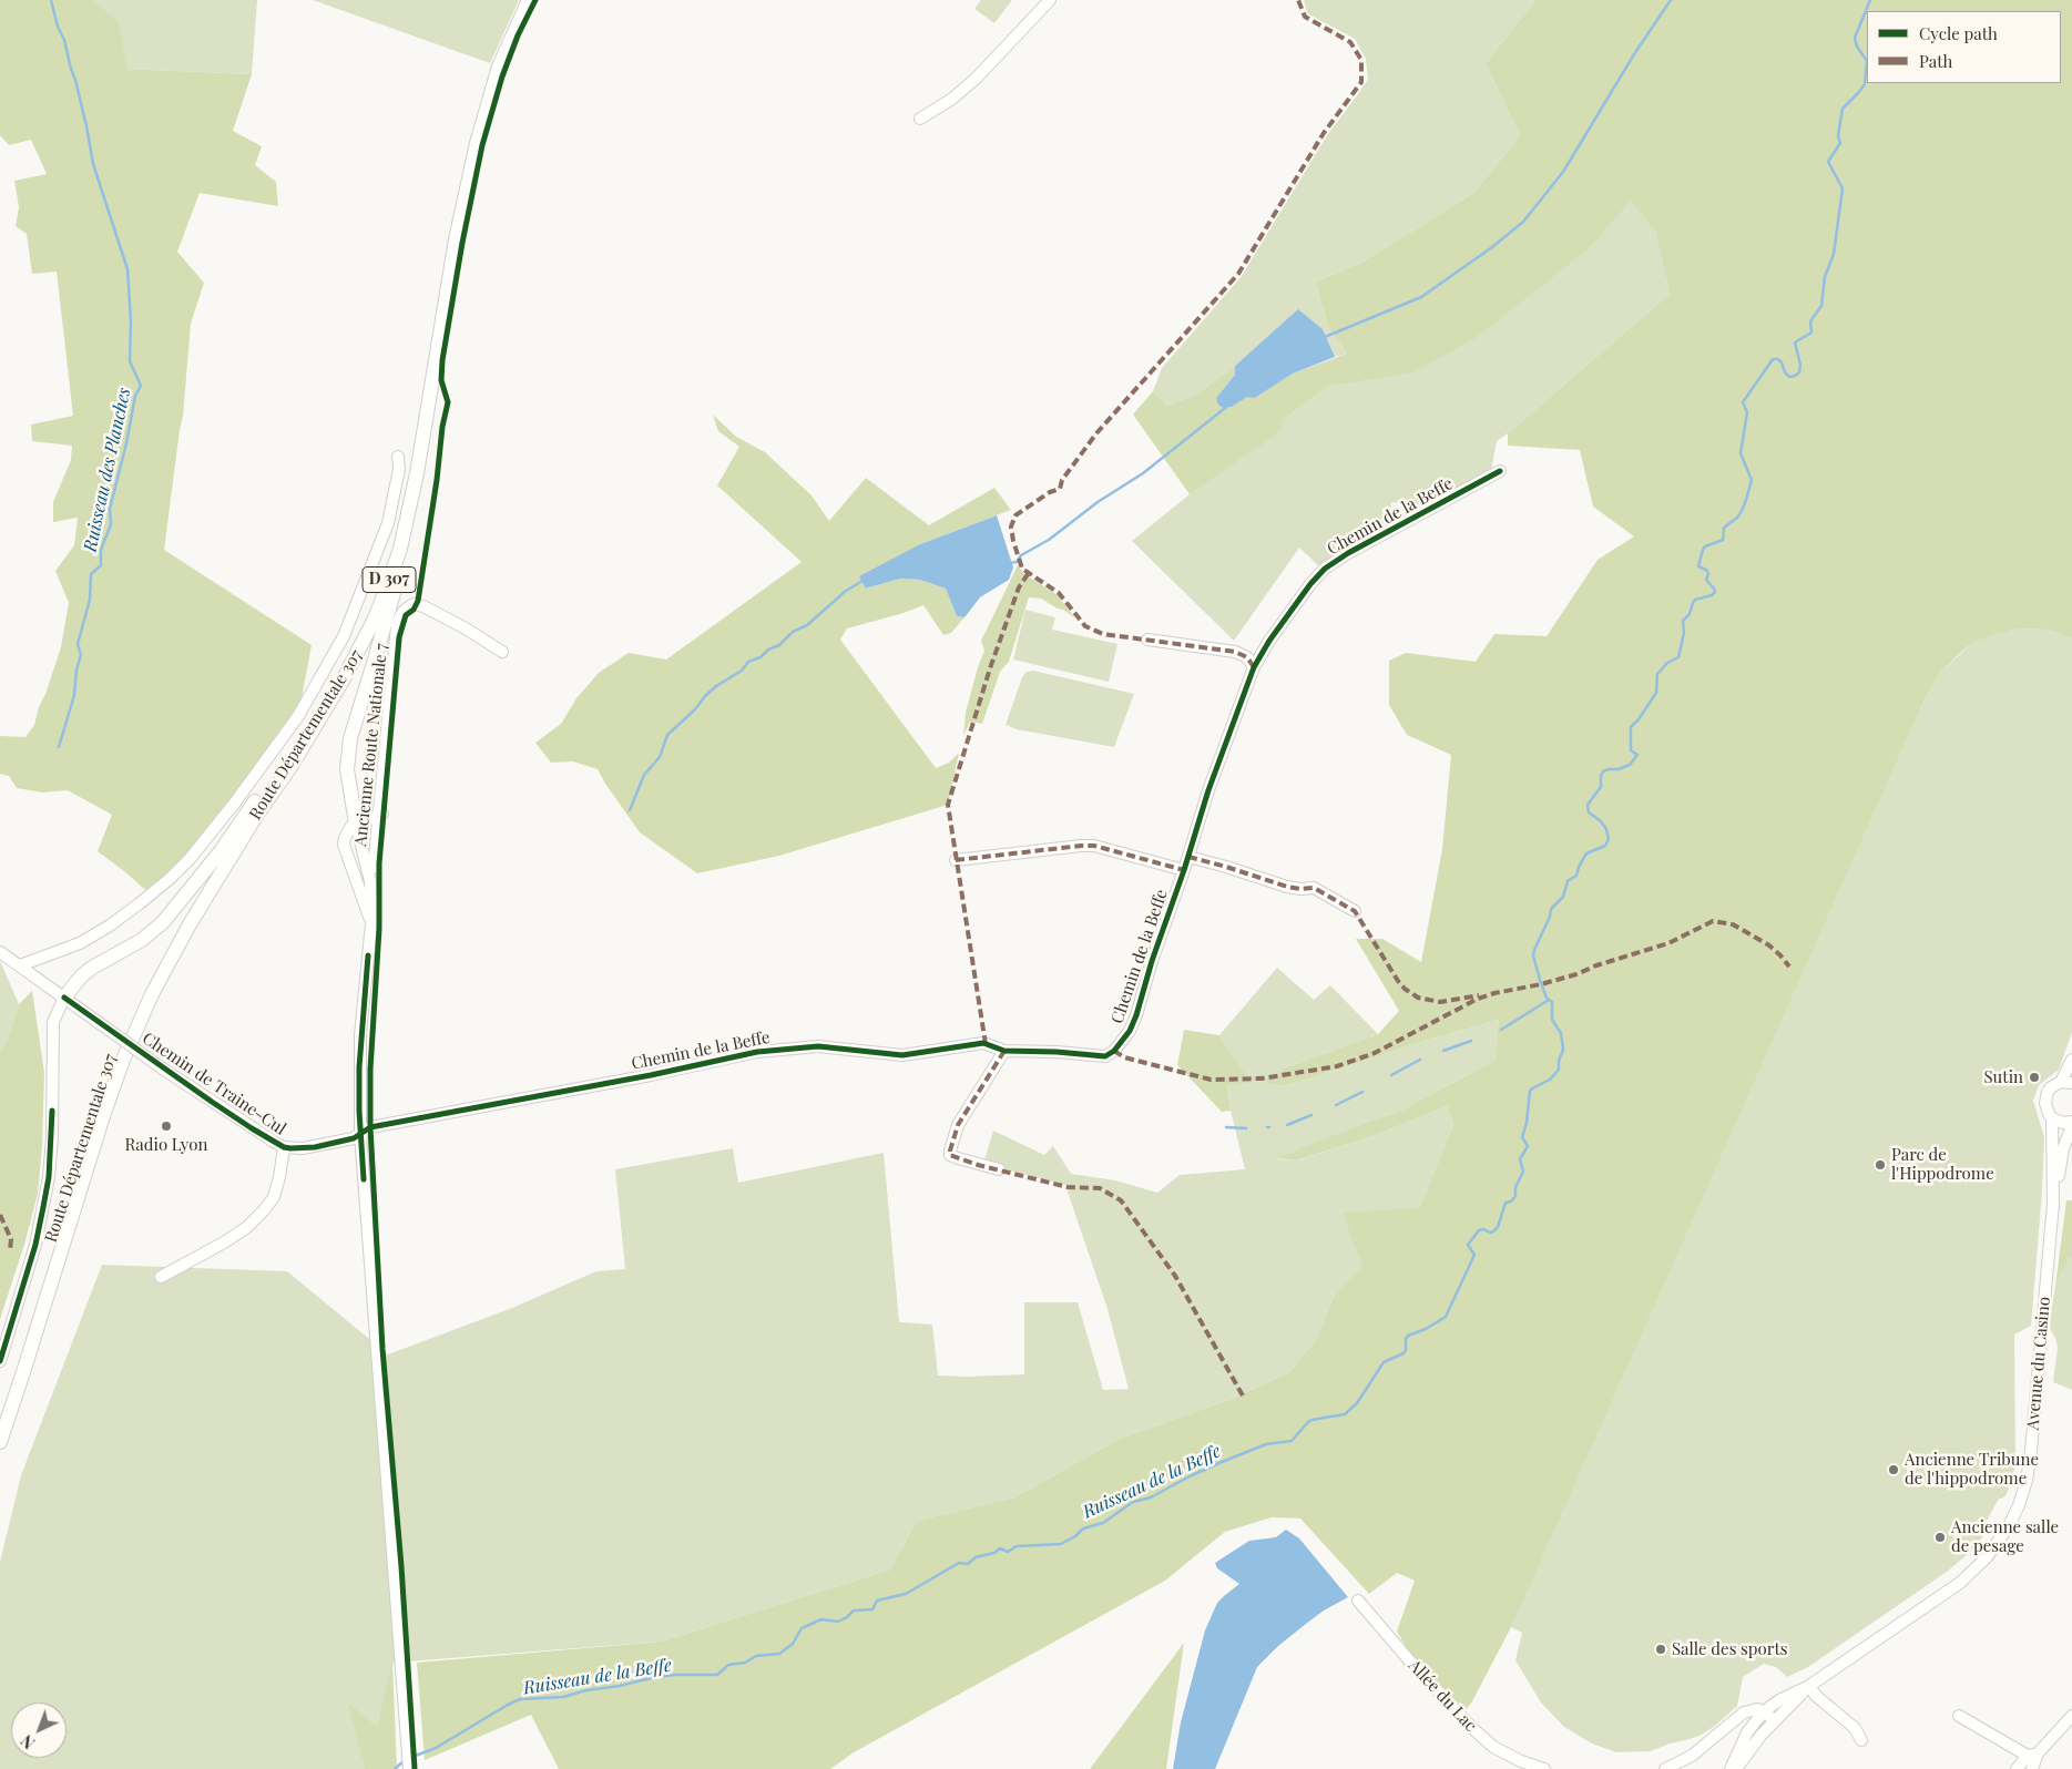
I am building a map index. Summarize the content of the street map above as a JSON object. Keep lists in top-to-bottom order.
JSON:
{
  "streets": {
    "main road": ["D 307", "Route Départementale 307"],
    "street": [
      "Chemin de la Beffe",
      "Ancienne Route Nationale 7",
      "Chemin de Traine-Cul",
      "Avenue du Casino",
      "Allée du Lac"
    ]
  },
  "crossings": [
    ["Chemin de la Beffe", "Ancienne Route Nationale 7"],
    ["Chemin de la Beffe", "Chemin de Traine-Cul"],
    ["Ancienne Route Nationale 7", "Chemin de Traine-Cul"]
  ],
  "water": ["Ruisseau des Planches", "Ruisseau de la Beffe"],
  "places": [
    "Sutin",
    "Radio Lyon",
    "Parc de l'Hippodrome",
    "Ancienne Tribune de l'hippodrome",
    "Ancienne salle de pesage",
    "Salle des sports"
  ],
  "legend": ["Cycle path", "Path"],
  "north": "bottom left"
}
